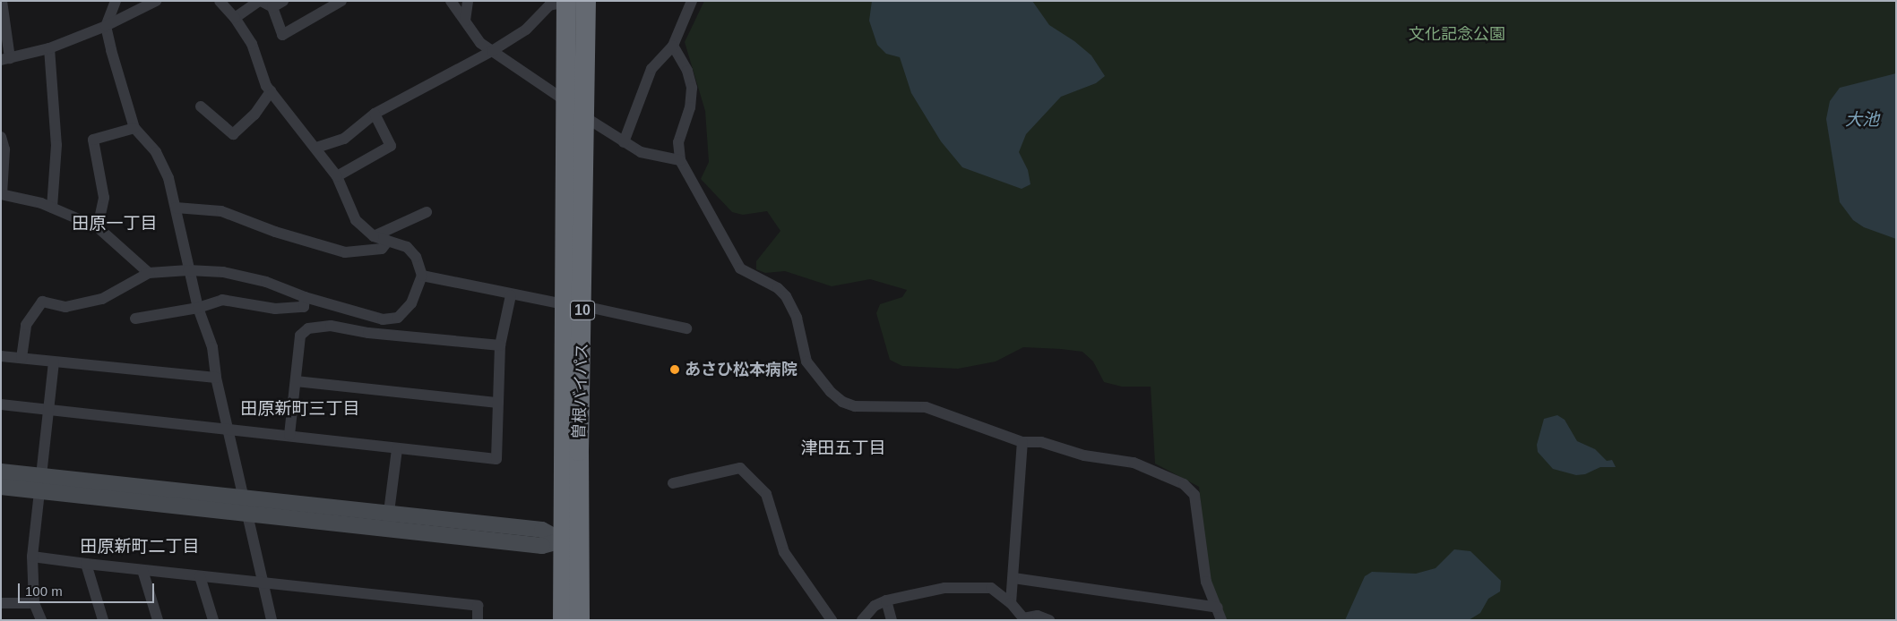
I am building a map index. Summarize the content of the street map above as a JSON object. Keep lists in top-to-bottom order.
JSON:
{
  "streets": {
    "highway": ["10", "曽根バイパス"]
  },
  "districts": [
    "田原一丁目",
    "田原新町三丁目",
    "津田五丁目",
    "田原新町二丁目"
  ],
  "water": ["大池"],
  "parks": ["文化記念公園"],
  "places": ["あさひ松本病院"],
  "scale_bar": "100 m"
}
